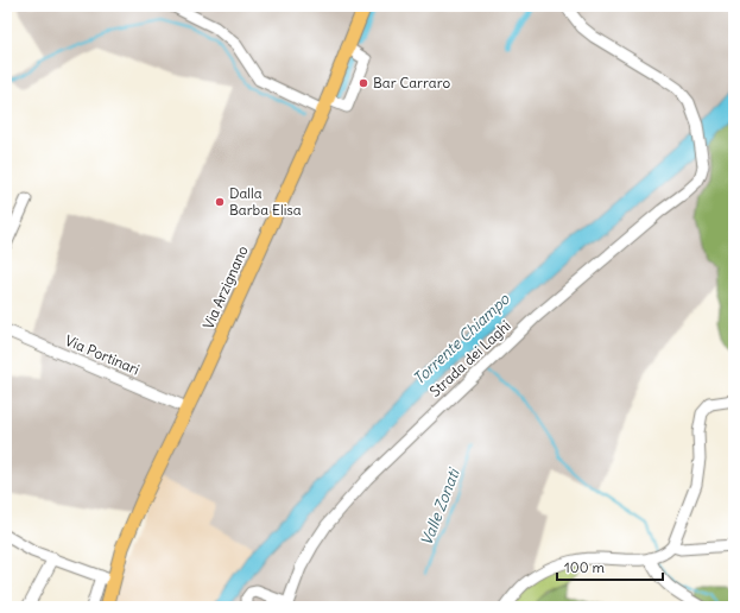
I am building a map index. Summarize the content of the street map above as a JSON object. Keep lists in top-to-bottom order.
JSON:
{
  "streets": {
    "main road": ["Via Arzignano"],
    "street": ["Via Portinari", "Strada dei Laghi"]
  },
  "crossings": [
    ["Via Arzignano", "Via Portinari"]
  ],
  "water": ["Torrente Chiampo", "Valle Zonati"],
  "places": ["Bar Carraro", "Dalla Barba Elisa"],
  "scale_bar": "100 m"
}
